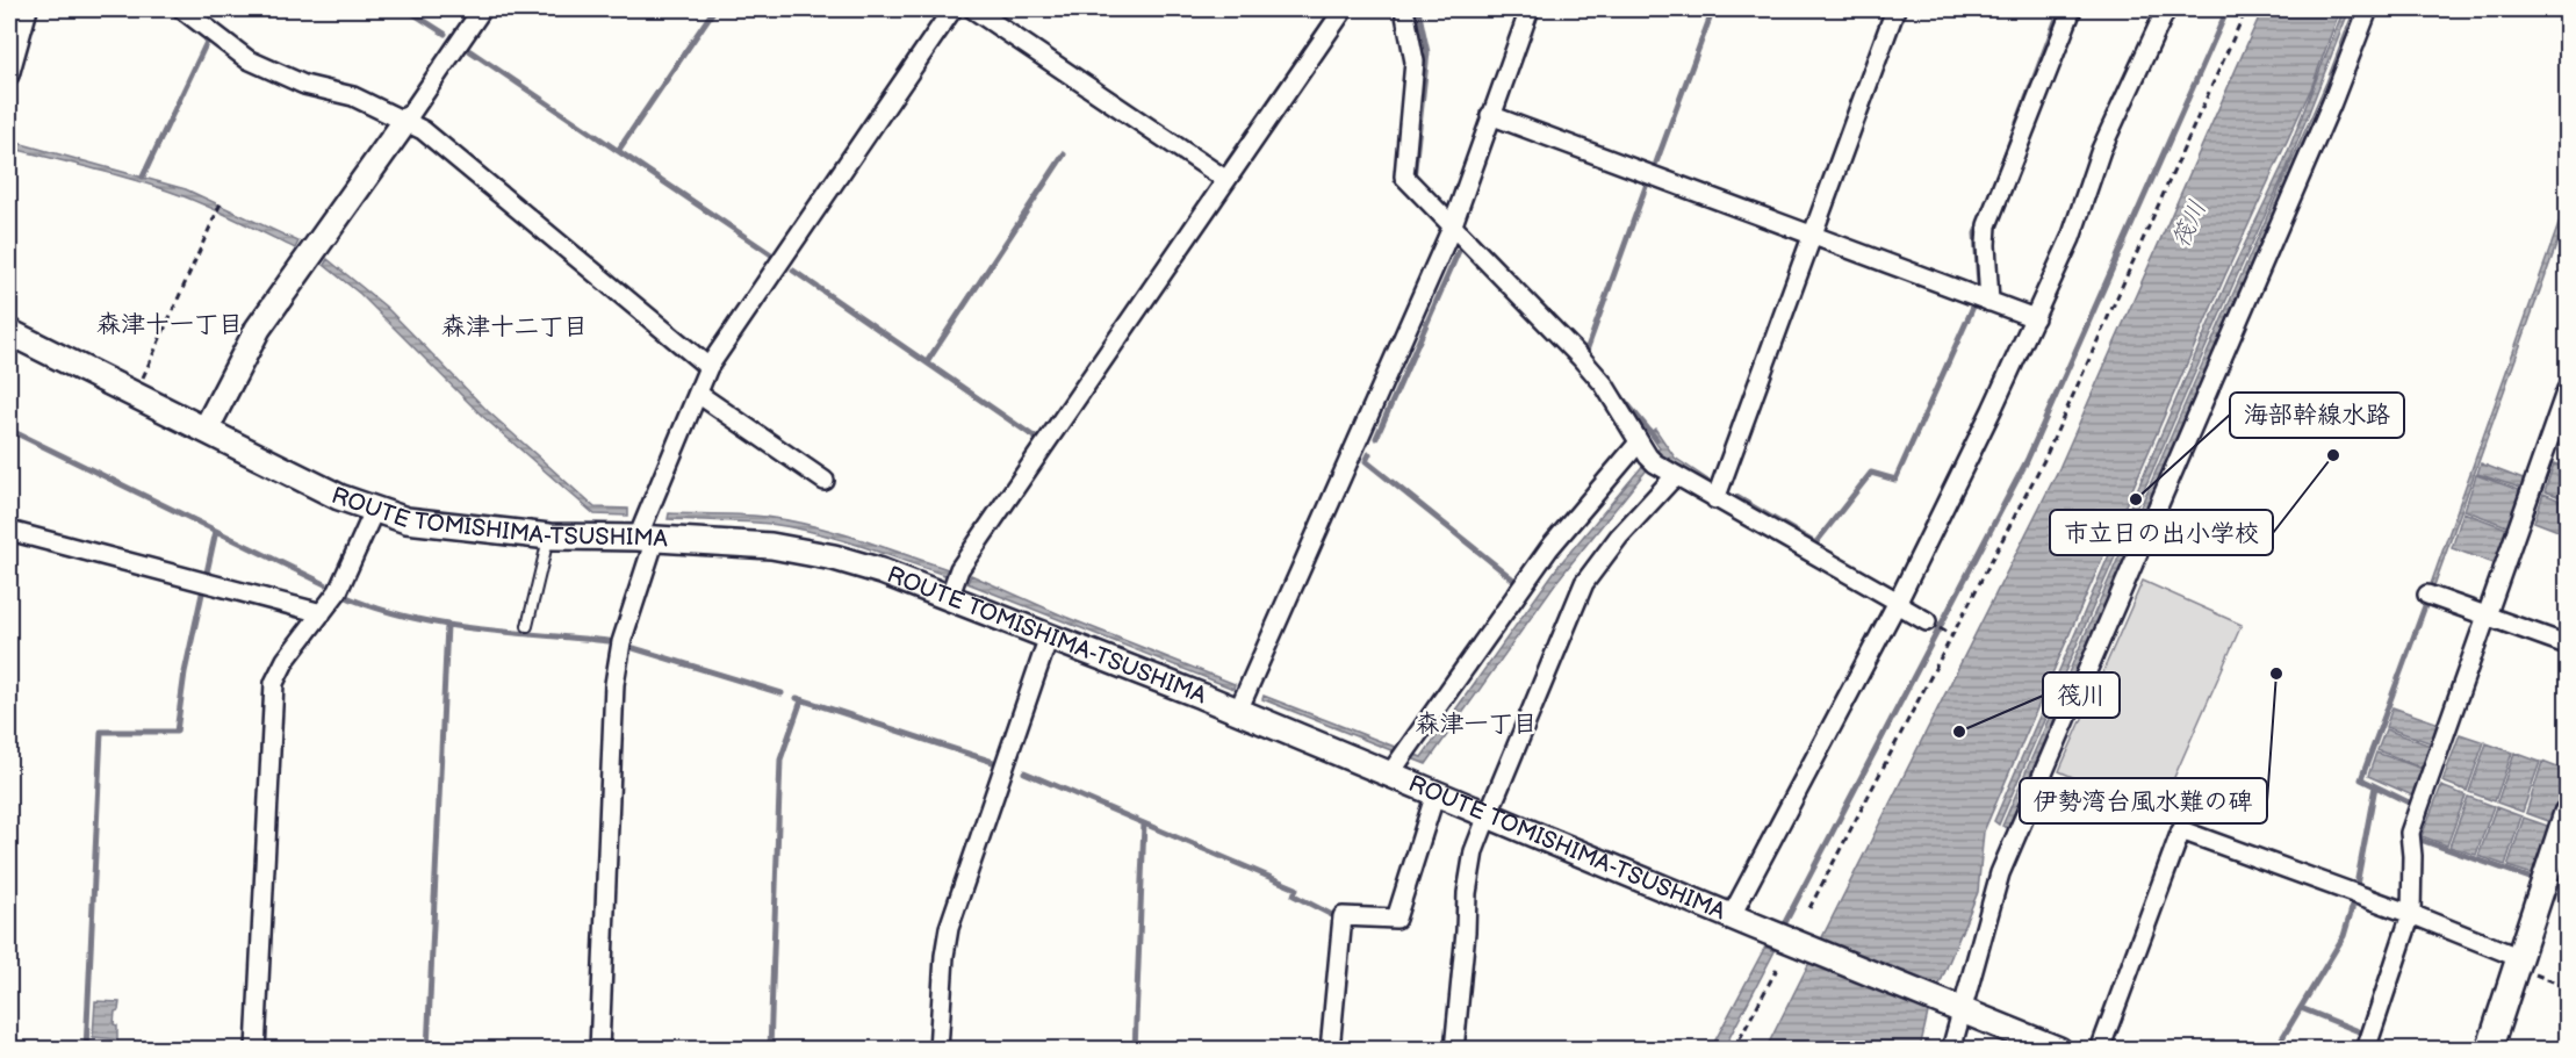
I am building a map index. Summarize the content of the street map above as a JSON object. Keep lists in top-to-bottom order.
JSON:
{
  "streets": {
    "main road": ["ROUTE TOMISHIMA-TSUSHIMA"]
  },
  "districts": ["森津十一丁目", "森津十二丁目", "森津一丁目"],
  "water": ["筏川"],
  "places": [
    "市立日の出小学校",
    "海部幹線水路",
    "伊勢湾台風水難の碑",
    "筏川"
  ]
}
